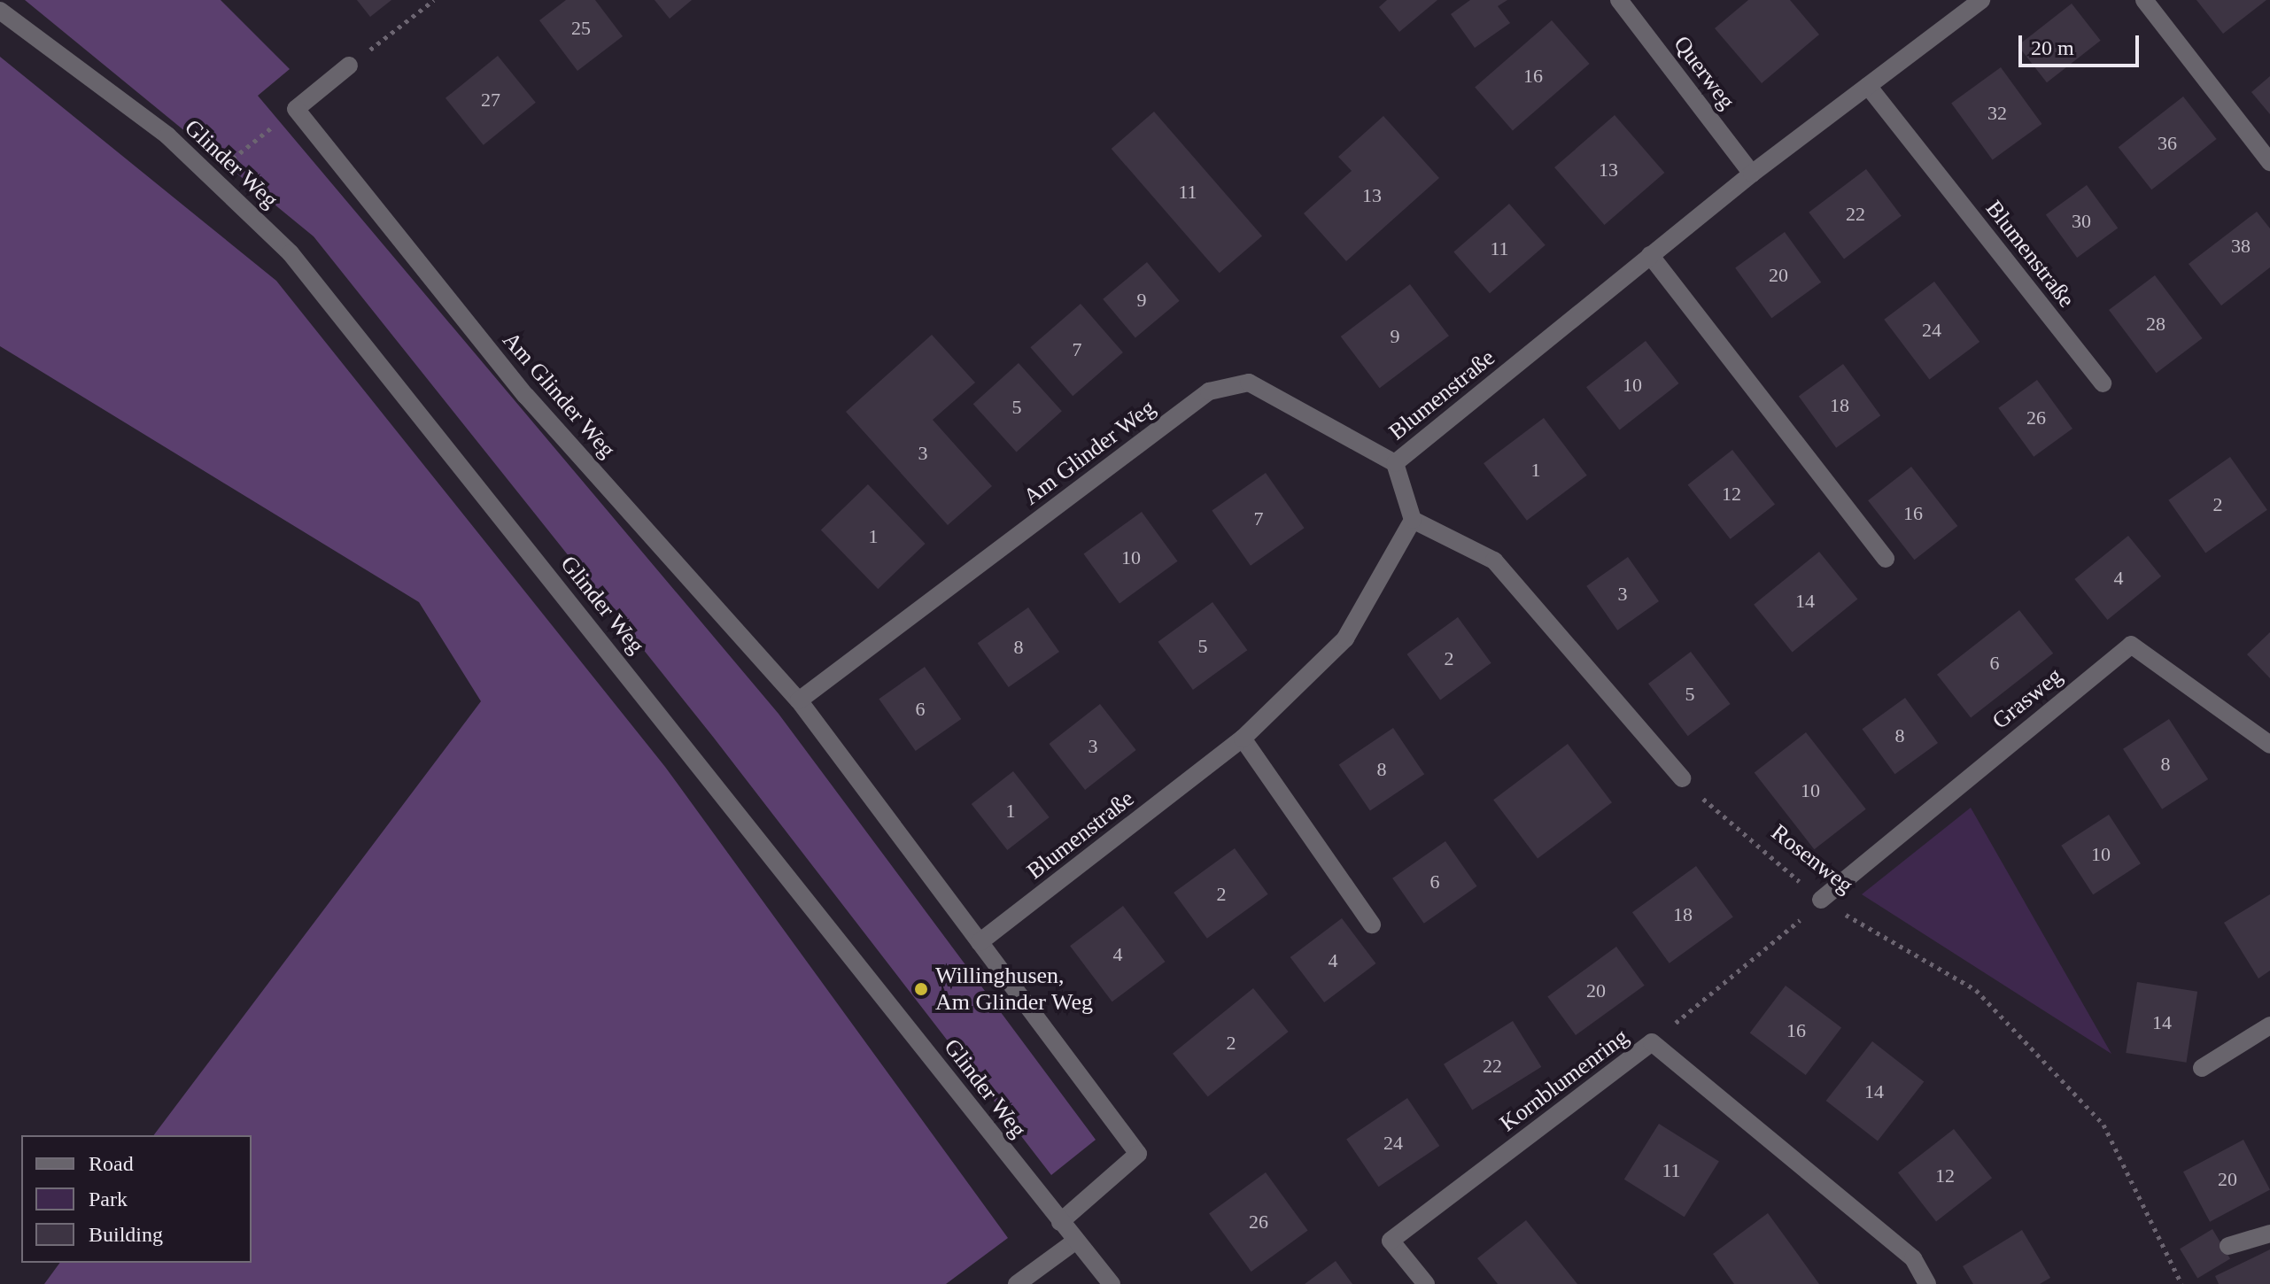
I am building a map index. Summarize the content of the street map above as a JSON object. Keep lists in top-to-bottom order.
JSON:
{
  "streets": {
    "street": [
      "Querweg",
      "Glinder Weg",
      "Blumenstraße",
      "Am Glinder Weg",
      "Grasweg",
      "Kornblumenring"
    ],
    "path": ["Rosenweg"]
  },
  "crossings": [
    ["Querweg", "Blumenstraße"],
    ["Glinder Weg", "Am Glinder Weg"],
    ["Blumenstraße", "Am Glinder Weg"],
    ["Grasweg", "Rosenweg"]
  ],
  "places": ["Willinghusen, Am Glinder Weg"],
  "house_numbers": [
    "25",
    "16",
    "27",
    "32",
    "36",
    "13",
    "11",
    "13",
    "22",
    "30",
    "38",
    "11",
    "20",
    "9",
    "28",
    "24",
    "9",
    "7",
    "10",
    "18",
    "5",
    "26",
    "3",
    "1",
    "12",
    "2",
    "16",
    "7",
    "1",
    "10",
    "4",
    "3",
    "14",
    "5",
    "8",
    "2",
    "6",
    "5",
    "6",
    "8",
    "3",
    "8",
    "8",
    "10",
    "1",
    "10",
    "6",
    "2",
    "18",
    "4",
    "4",
    "20",
    "14",
    "16",
    "2",
    "22",
    "14",
    "24",
    "11",
    "12",
    "20",
    "26"
  ],
  "legend": ["Road", "Park", "Building"],
  "scale_bar": "20 m"
}
